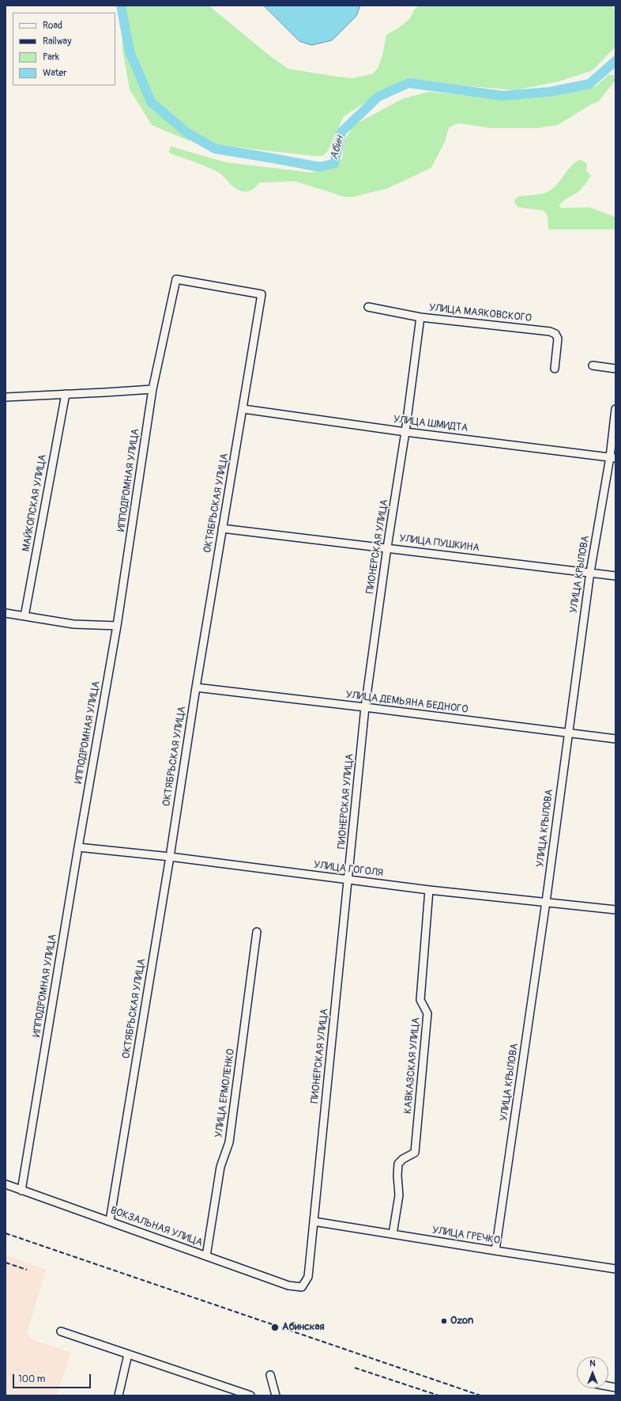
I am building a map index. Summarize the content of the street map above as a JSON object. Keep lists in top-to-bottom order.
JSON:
{
  "streets": {
    "street": [
      "УЛИЦА МАЯКОВСКОГО",
      "УЛИЦА ШМИДТА",
      "ИППОДРОМНАЯ УЛИЦА",
      "МАЙКОПСКАЯ УЛИЦА",
      "ОКТЯБРЬСКАЯ УЛИЦА",
      "УЛИЦА ПУШКИНА",
      "ПИОНЕРСКАЯ УЛИЦА",
      "УЛИЦА КРЫЛОВА",
      "УЛИЦА ДЕМЬЯНА БЕДНОГО",
      "УЛИЦА ГОГОЛЯ",
      "КАВКАЗСКАЯ УЛИЦА",
      "УЛИЦА ЕРМОЛЕНКО",
      "ВОКЗАЛЬНАЯ УЛИЦА",
      "УЛИЦА ГРЕЧКО"
    ]
  },
  "crossings": [
    ["УЛИЦА МАЯКОВСКОГО", "ПИОНЕРСКАЯ УЛИЦА"],
    ["УЛИЦА ШМИДТА", "ОКТЯБРЬСКАЯ УЛИЦА"],
    ["УЛИЦА ШМИДТА", "ПИОНЕРСКАЯ УЛИЦА"],
    ["УЛИЦА ШМИДТА", "УЛИЦА КРЫЛОВА"],
    ["ИППОДРОМНАЯ УЛИЦА", "ОКТЯБРЬСКАЯ УЛИЦА"],
    ["ИППОДРОМНАЯ УЛИЦА", "УЛИЦА ГОГОЛЯ"],
    ["ИППОДРОМНАЯ УЛИЦА", "ВОКЗАЛЬНАЯ УЛИЦА"],
    ["ОКТЯБРЬСКАЯ УЛИЦА", "УЛИЦА ПУШКИНА"],
    ["ОКТЯБРЬСКАЯ УЛИЦА", "УЛИЦА ДЕМЬЯНА БЕДНОГО"],
    ["ОКТЯБРЬСКАЯ УЛИЦА", "УЛИЦА ГОГОЛЯ"],
    ["ОКТЯБРЬСКАЯ УЛИЦА", "ВОКЗАЛЬНАЯ УЛИЦА"],
    ["УЛИЦА ПУШКИНА", "ПИОНЕРСКАЯ УЛИЦА"],
    ["УЛИЦА ПУШКИНА", "УЛИЦА КРЫЛОВА"],
    ["ПИОНЕРСКАЯ УЛИЦА", "УЛИЦА ДЕМЬЯНА БЕДНОГО"],
    ["ПИОНЕРСКАЯ УЛИЦА", "УЛИЦА ГОГОЛЯ"],
    ["ПИОНЕРСКАЯ УЛИЦА", "ВОКЗАЛЬНАЯ УЛИЦА"],
    ["ПИОНЕРСКАЯ УЛИЦА", "УЛИЦА ГРЕЧКО"],
    ["УЛИЦА КРЫЛОВА", "УЛИЦА ДЕМЬЯНА БЕДНОГО"],
    ["УЛИЦА КРЫЛОВА", "УЛИЦА ГОГОЛЯ"],
    ["УЛИЦА КРЫЛОВА", "УЛИЦА ГРЕЧКО"],
    ["УЛИЦА ГОГОЛЯ", "КАВКАЗСКАЯ УЛИЦА"],
    ["КАВКАЗСКАЯ УЛИЦА", "УЛИЦА ГРЕЧКО"],
    ["УЛИЦА ЕРМОЛЕНКО", "ВОКЗАЛЬНАЯ УЛИЦА"]
  ],
  "water": ["Абин"],
  "places": ["Ozon", "Абинская"],
  "legend": [
    "Road",
    "Railway",
    "Park",
    "Water"
  ],
  "scale_bar": "100 m",
  "north": "top"
}
